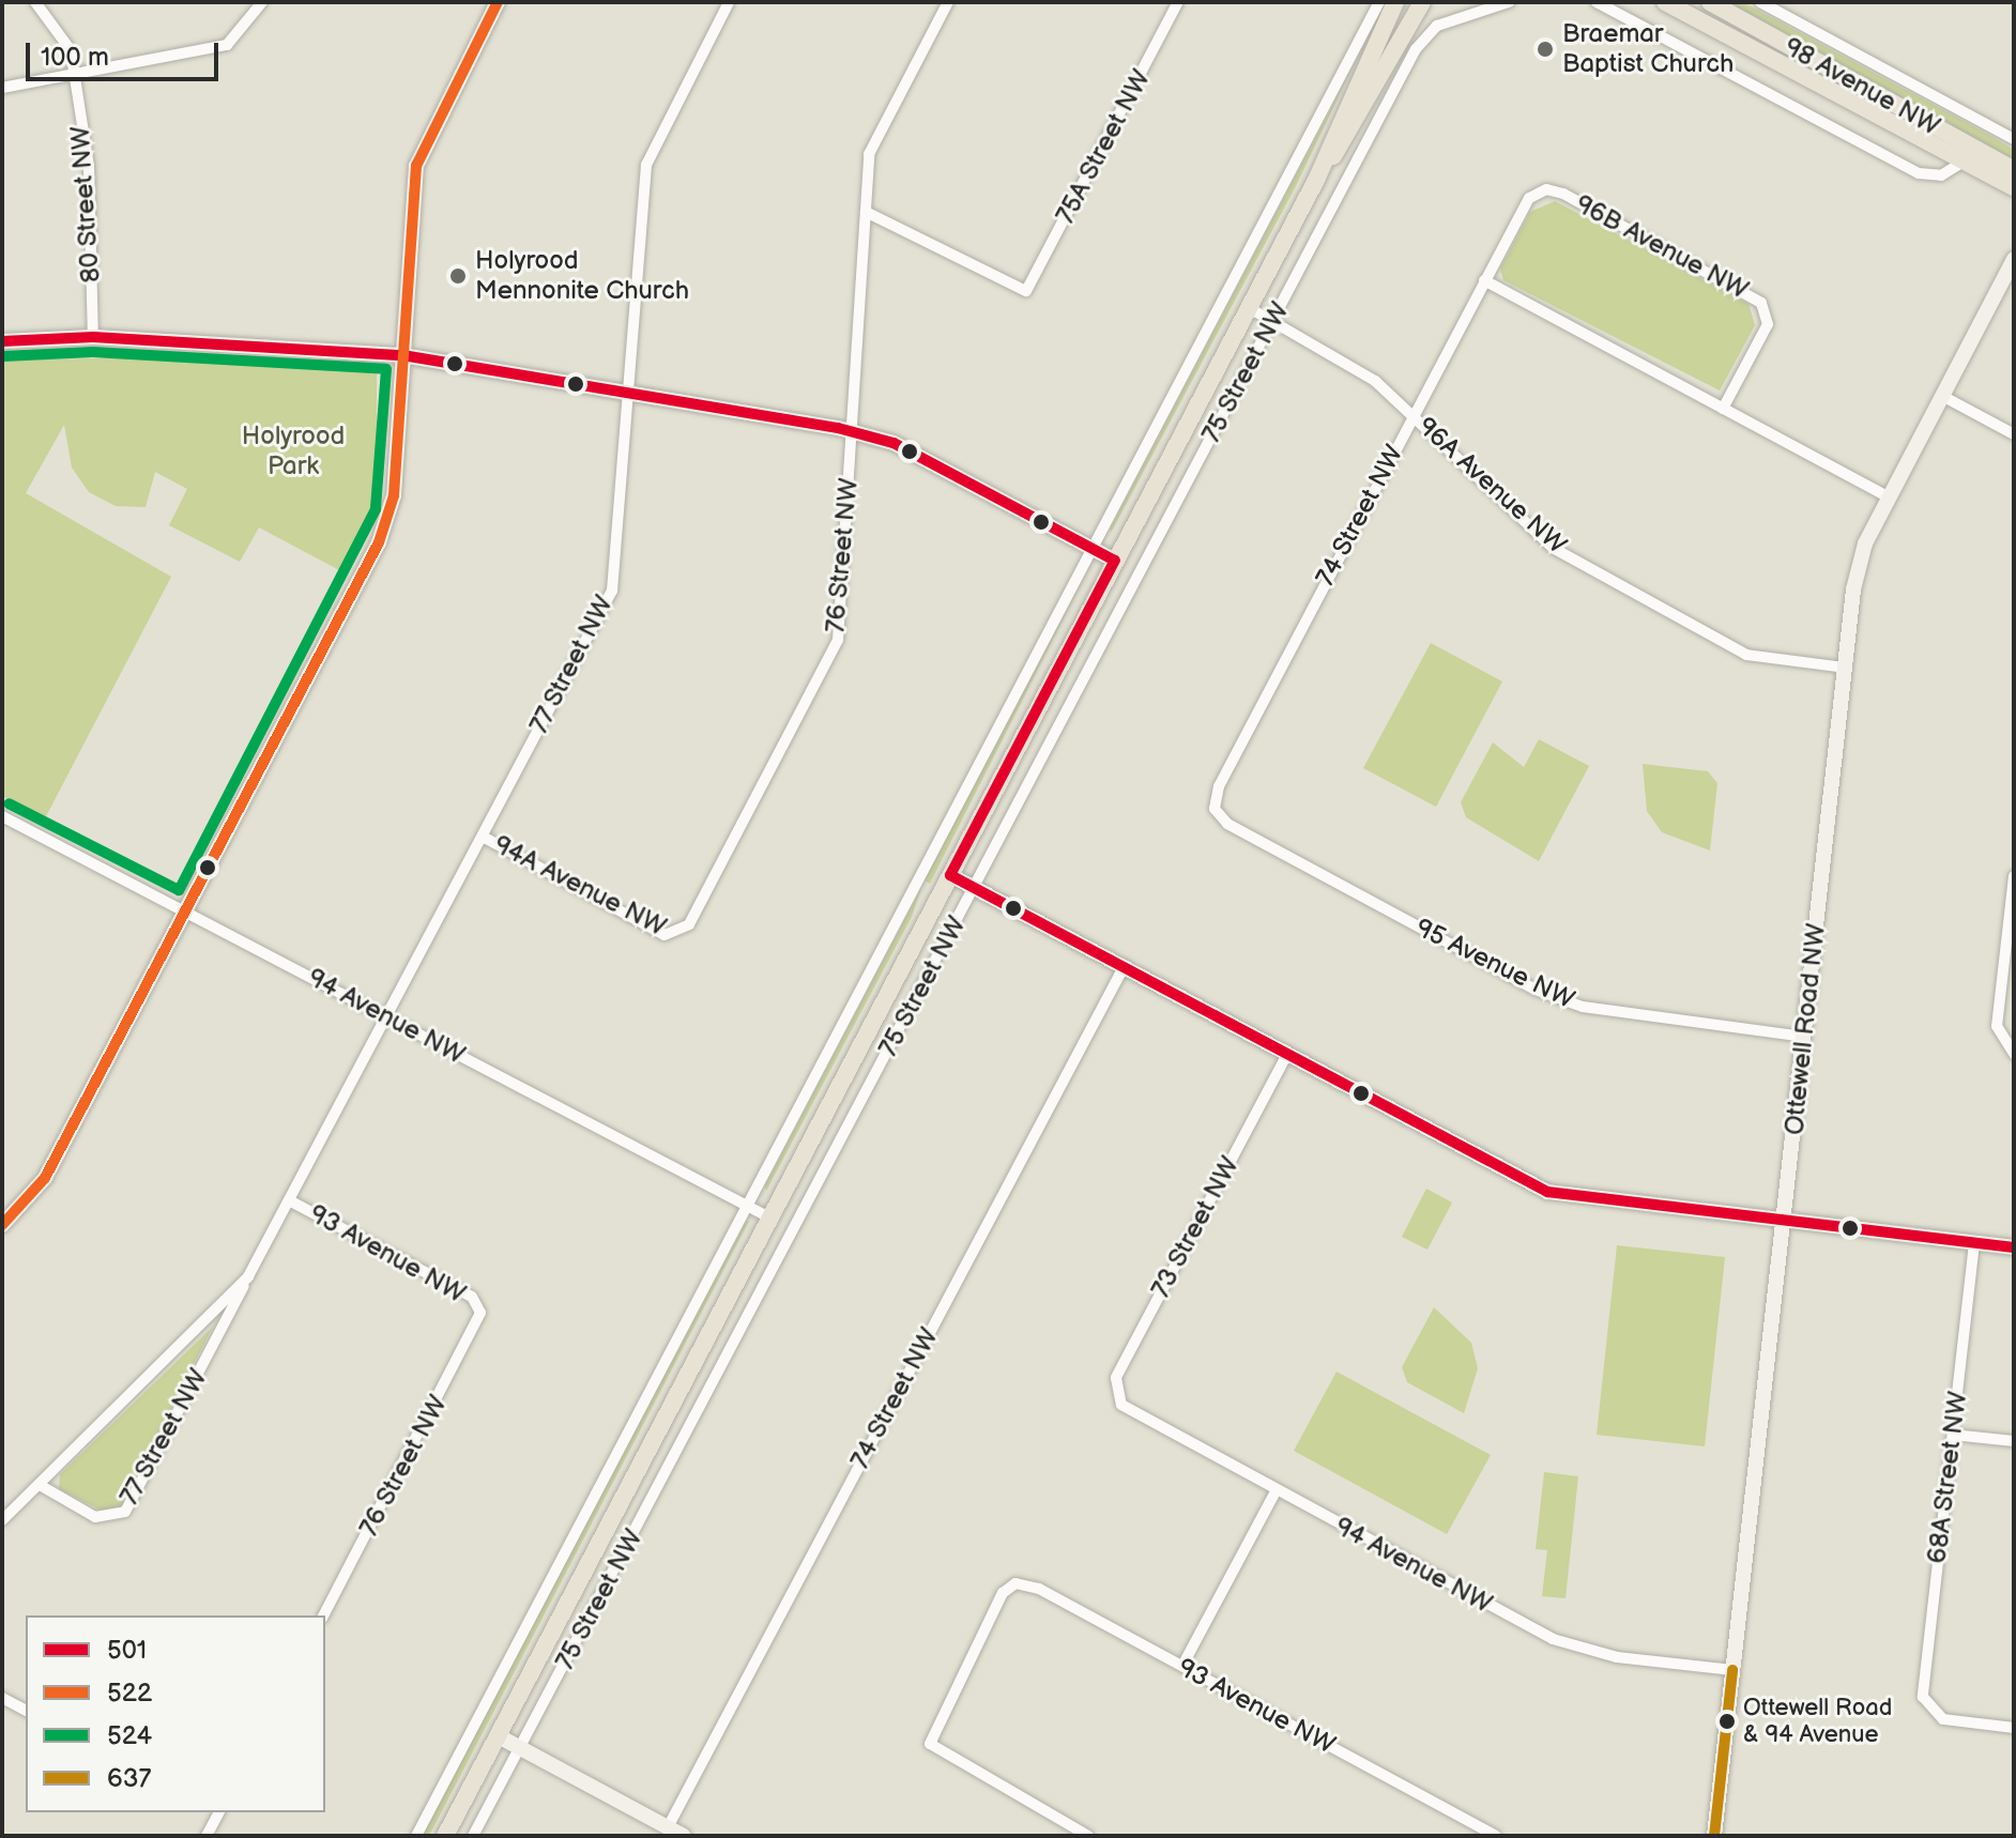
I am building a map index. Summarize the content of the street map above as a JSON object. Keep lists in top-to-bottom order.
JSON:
{
  "streets": {
    "main road": ["98 Avenue NW", "75 Street NW"],
    "street": [
      "75A Street NW",
      "80 Street NW",
      "96B Avenue NW",
      "96A Avenue NW",
      "74 Street NW",
      "76 Street NW",
      "77 Street NW",
      "94A Avenue NW",
      "95 Avenue NW",
      "94 Avenue NW",
      "Ottewell Road NW",
      "73 Street NW",
      "93 Avenue NW",
      "68A Street NW"
    ]
  },
  "crossings": [
    ["75A Street NW", "76 Street NW"],
    ["96B Avenue NW", "74 Street NW"],
    ["75 Street NW", "96A Avenue NW"],
    ["75 Street NW", "94 Avenue NW"],
    ["96A Avenue NW", "74 Street NW"],
    ["96A Avenue NW", "Ottewell Road NW"],
    ["74 Street NW", "95 Avenue NW"],
    ["76 Street NW", "94A Avenue NW"],
    ["76 Street NW", "93 Avenue NW"],
    ["77 Street NW", "94A Avenue NW"],
    ["77 Street NW", "94 Avenue NW"],
    ["77 Street NW", "93 Avenue NW"],
    ["95 Avenue NW", "Ottewell Road NW"],
    ["94 Avenue NW", "Ottewell Road NW"],
    ["94 Avenue NW", "73 Street NW"]
  ],
  "parks": ["Holyrood Park"],
  "places": ["Braemar Baptist Church", "Holyrood Mennonite Church", "Ottewell Road & 94 Avenue"],
  "lines": [
    "transit line 522",
    "transit line 501",
    "transit line 524",
    "transit line 637"
  ],
  "legend": [
    "501",
    "522",
    "524",
    "637"
  ],
  "scale_bar": "100 m"
}
